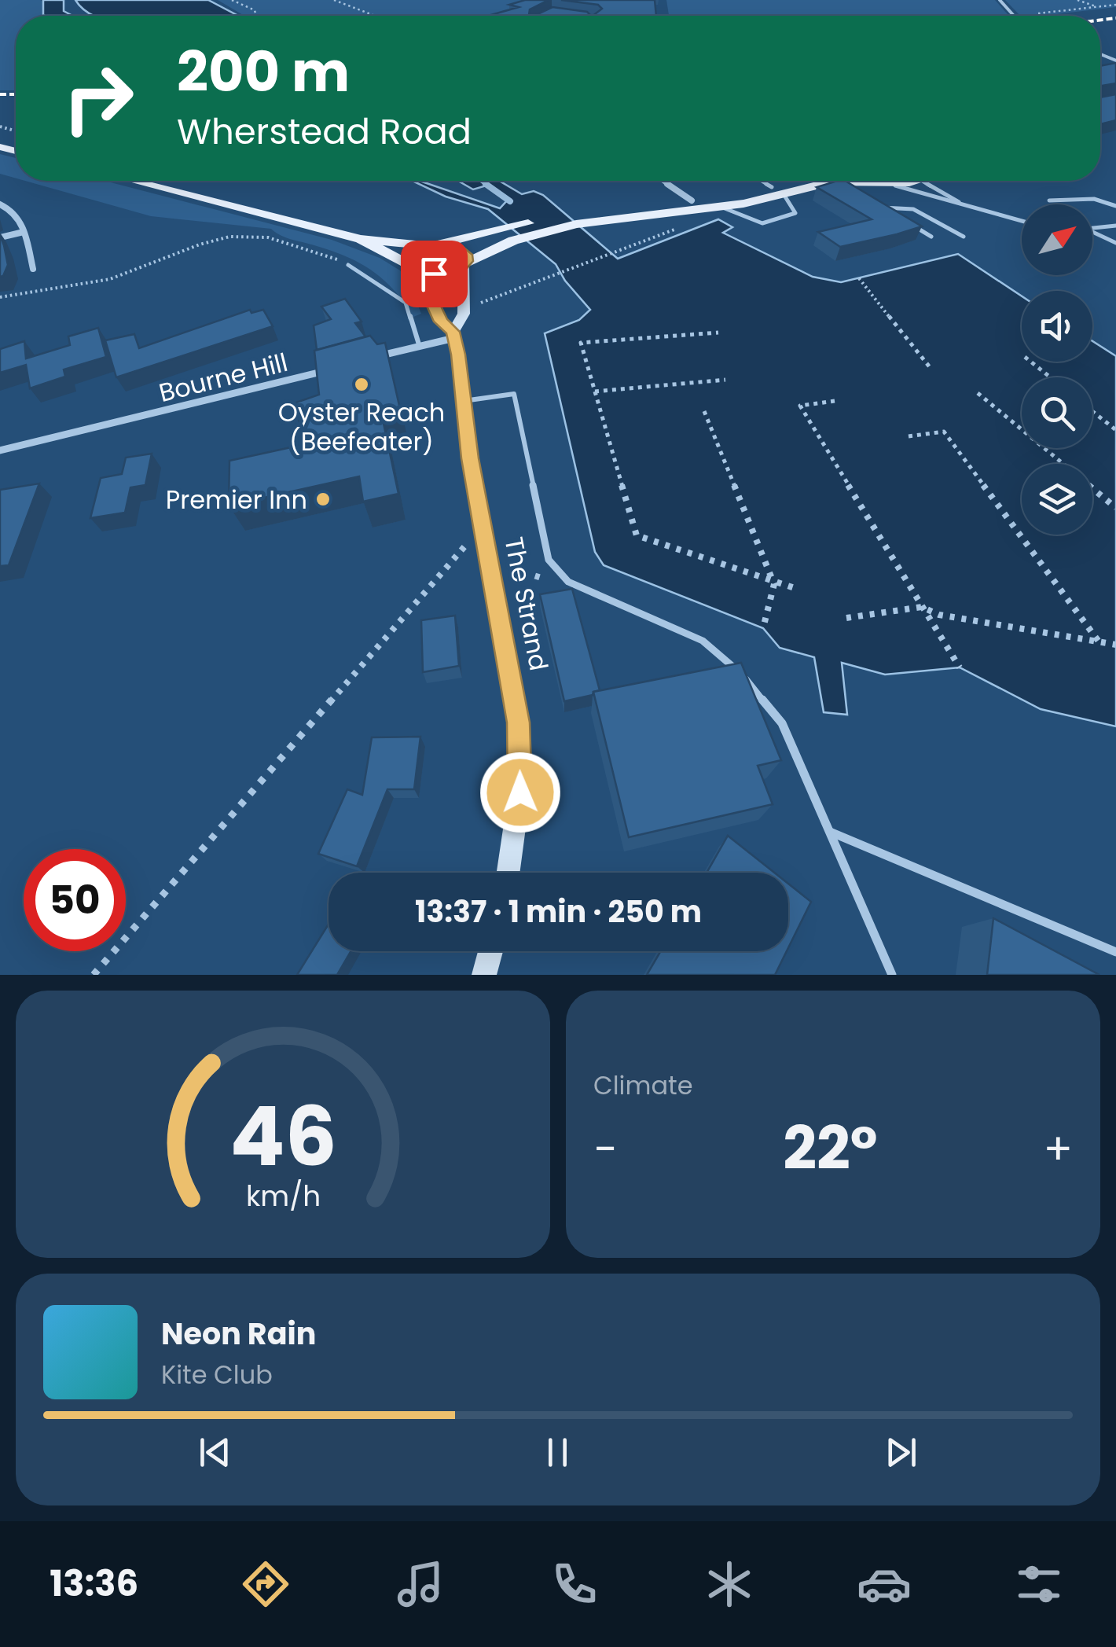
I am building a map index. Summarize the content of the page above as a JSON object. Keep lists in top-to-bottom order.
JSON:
{
  "streets": {
    "main road": ["The Strand"],
    "street": ["Bourne Hill"]
  },
  "places": ["Oyster Reach (Beefeater)", "Premier Inn"],
  "north": "top right",
  "page": {
    "turn": ["200 m", "Wherstead Road"],
    "limit": "50",
    "trip": "13:37 · 1 min · 250 m",
    "tile": "Climate",
    "heat": ["−", "22°", "+"],
    "song": ["Neon Rain", "Kite Club"],
    "tabs": "13:36",
    "gauge": ["46", "km/h"]
  }
}
